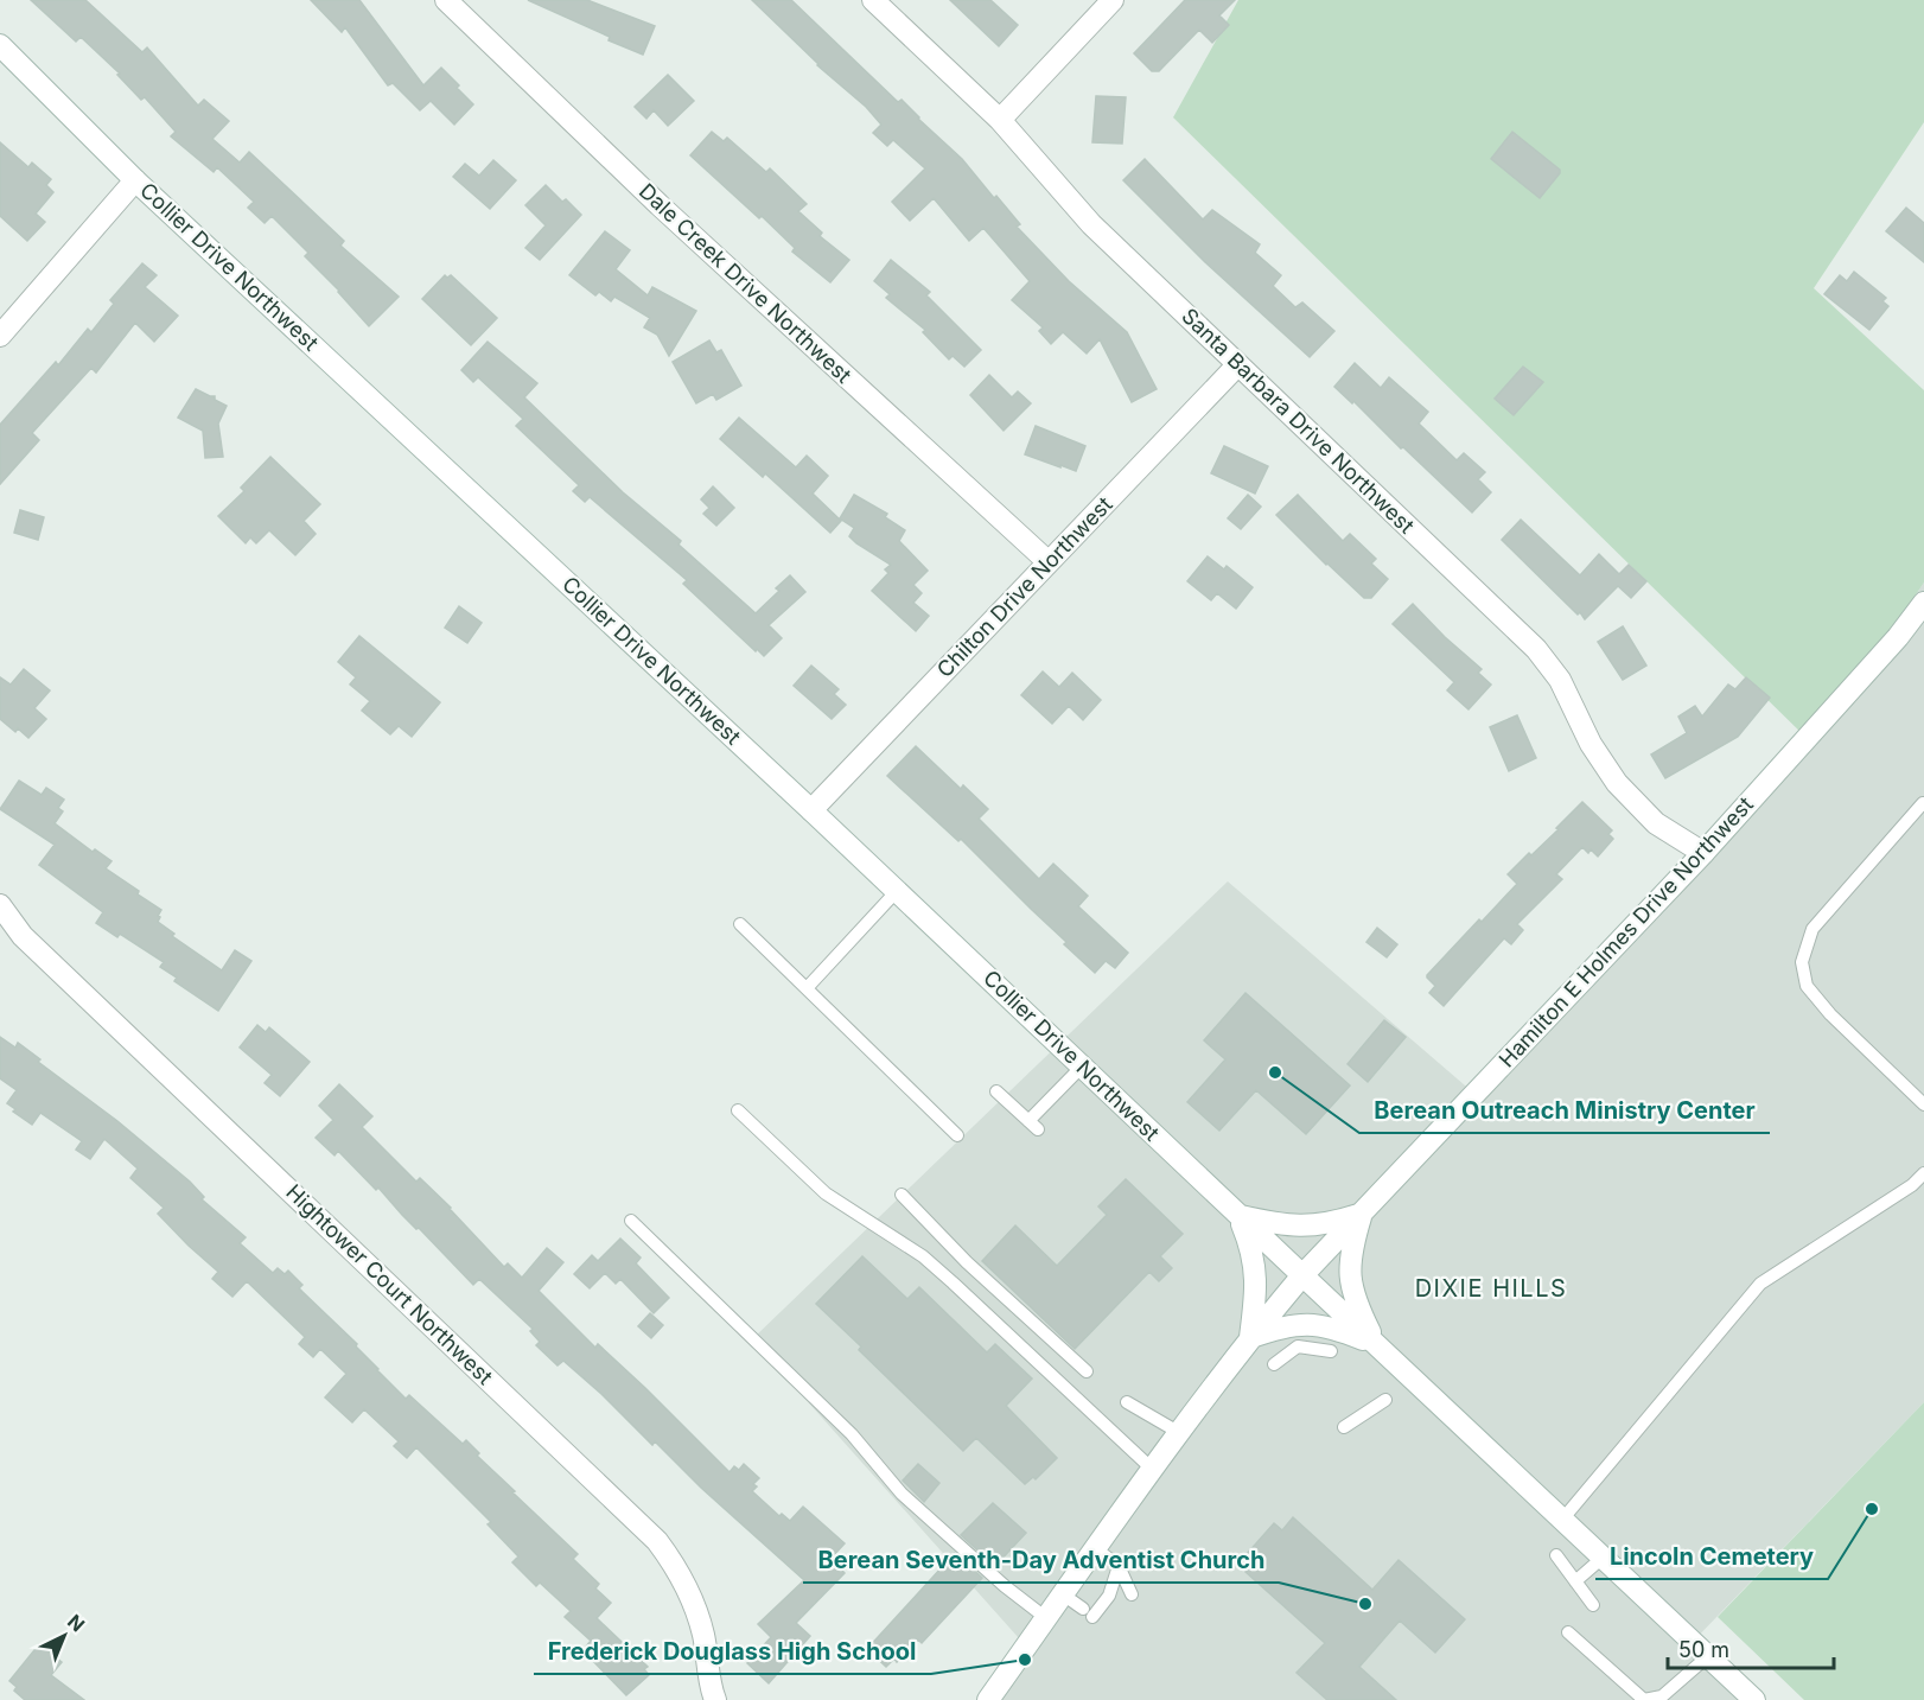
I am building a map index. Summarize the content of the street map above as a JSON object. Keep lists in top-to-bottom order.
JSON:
{
  "streets": {
    "main road": [
      "Collier Drive Northwest",
      "Dale Creek Drive Northwest",
      "Santa Barbara Drive Northwest",
      "Chilton Drive Northwest",
      "Hamilton E Holmes Drive Northwest",
      "Hightower Court Northwest"
    ]
  },
  "crossings": [
    ["Collier Drive Northwest", "Chilton Drive Northwest"],
    ["Collier Drive Northwest", "Hamilton E Holmes Drive Northwest"],
    ["Dale Creek Drive Northwest", "Chilton Drive Northwest"],
    ["Santa Barbara Drive Northwest", "Chilton Drive Northwest"],
    ["Santa Barbara Drive Northwest", "Hamilton E Holmes Drive Northwest"]
  ],
  "districts": ["DIXIE HILLS"],
  "places": [
    "Berean Outreach Ministry Center",
    "Lincoln Cemetery",
    "Berean Seventh-Day Adventist Church",
    "Frederick Douglass High School"
  ],
  "scale_bar": "50 m",
  "north": "top right"
}
